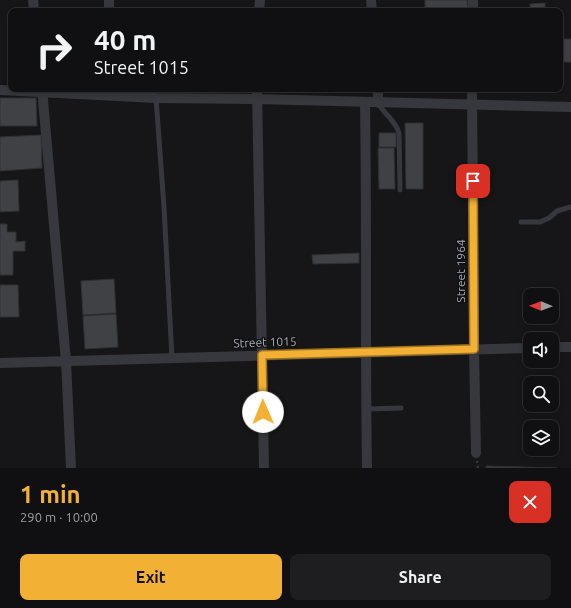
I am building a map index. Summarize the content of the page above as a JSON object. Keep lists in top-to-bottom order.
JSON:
{
  "streets": {
    "street": ["Street 1964", "Street 1015"]
  },
  "crossings": [
    ["Street 1964", "Street 1015"]
  ],
  "north": "left",
  "page": {
    "turn": ["40 m", "Street 1015"],
    "heading": ["1 min", "290 m · 10:00"],
    "buttons": ["Exit", "Share"]
  }
}
